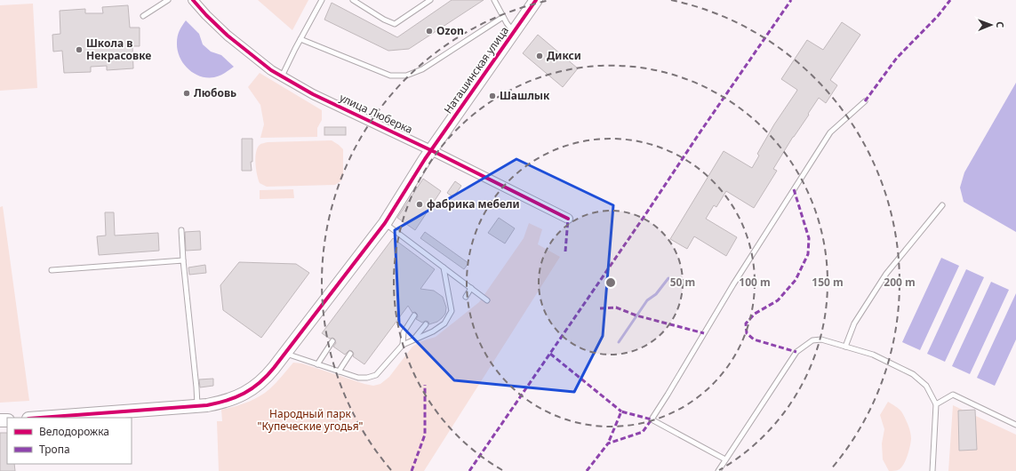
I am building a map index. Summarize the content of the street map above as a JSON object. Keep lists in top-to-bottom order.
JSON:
{
  "streets": {
    "street": ["Наташинская улица", "улица Люберка"]
  },
  "crossings": [
    ["Наташинская улица", "улица Люберка"]
  ],
  "parks": ["Народный парк \"Купеческие угодья\""],
  "places": [
    "Ozon",
    "Школа в Некрасовке",
    "Дикси",
    "Любовь",
    "Шашлык",
    "фабрика мебели"
  ],
  "legend": ["Велодорожка", "Тропа"],
  "north": "right",
  "rings": [
    "50 m",
    "100 m",
    "150 m",
    "200 m"
  ]
}
